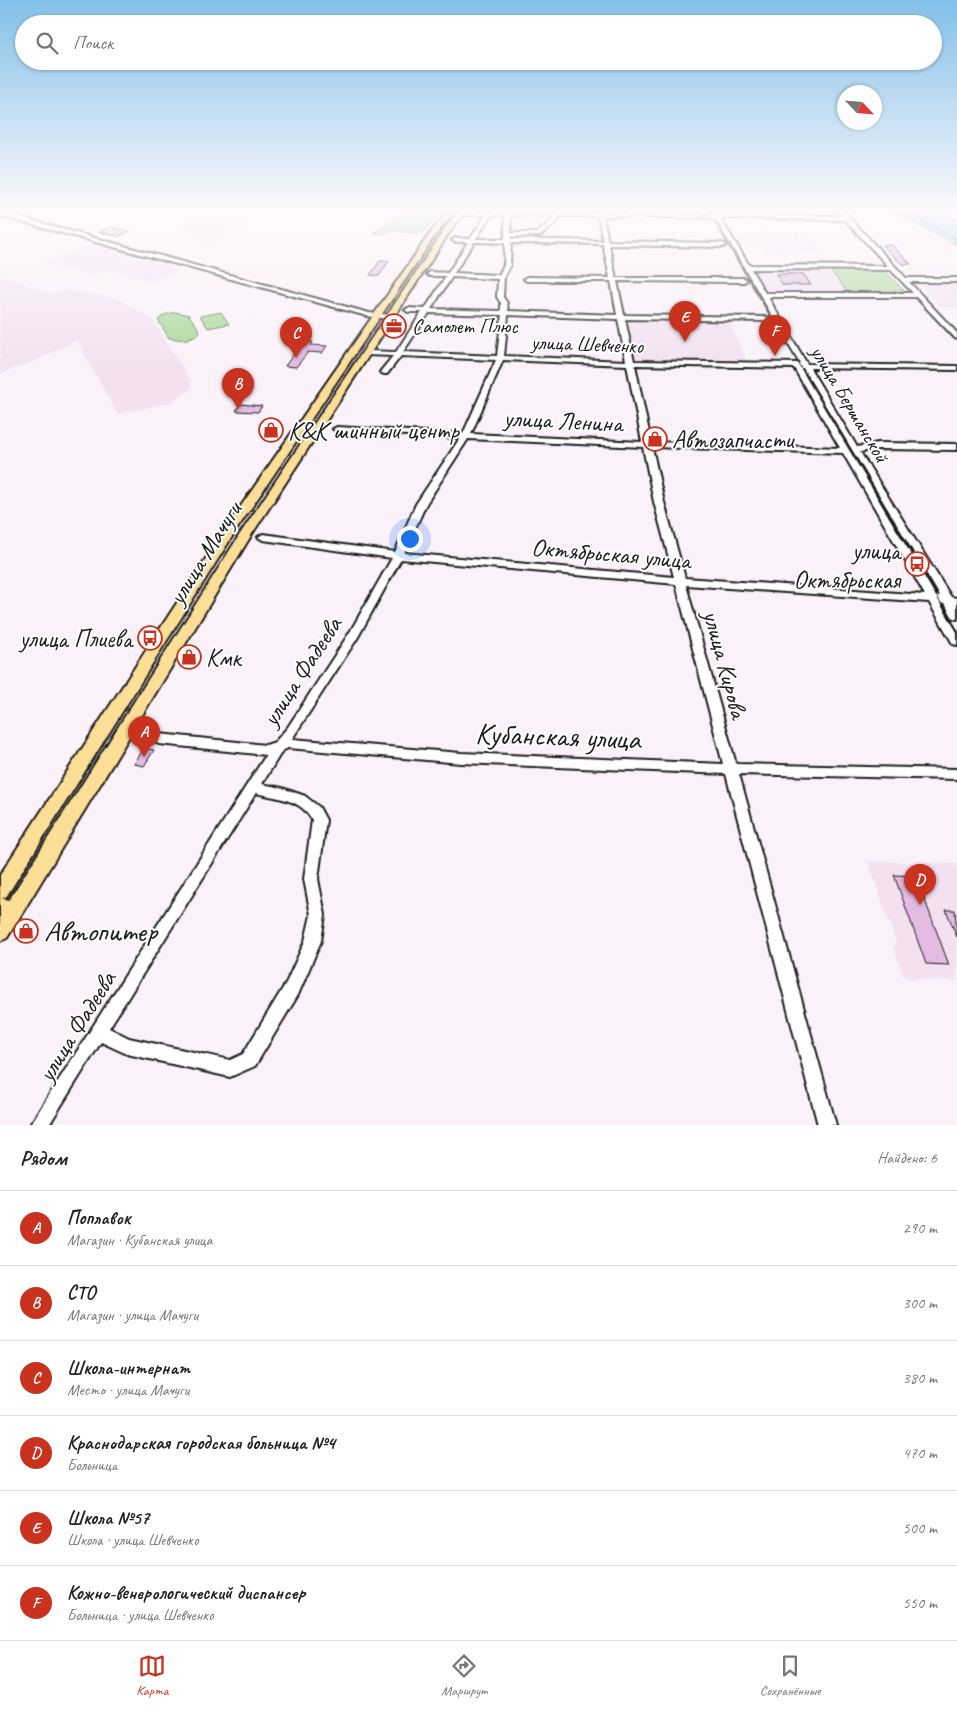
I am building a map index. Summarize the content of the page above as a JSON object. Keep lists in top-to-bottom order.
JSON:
{
  "streets": {
    "main road": ["улица Мачуги"],
    "street": [
      "улица Шевченко",
      "улица Бершанской",
      "улица Ленина",
      "Октябрьская улица",
      "улица Кирова",
      "улица Фадеева",
      "Кубанская улица"
    ]
  },
  "crossings": [
    ["улица Шевченко", "улица Бершанской"],
    ["улица Шевченко", "улица Мачуги"],
    ["улица Шевченко", "улица Кирова"],
    ["улица Шевченко", "улица Фадеева"],
    ["улица Бершанской", "улица Ленина"],
    ["улица Бершанской", "Октябрьская улица"],
    ["улица Ленина", "улица Кирова"],
    ["улица Ленина", "улица Фадеева"],
    ["Октябрьская улица", "улица Кирова"],
    ["Октябрьская улица", "улица Фадеева"],
    ["улица Кирова", "Кубанская улица"],
    ["улица Фадеева", "Кубанская улица"]
  ],
  "places": {
    "office": ["Самолет Плюс"],
    "shop": [
      "K&K шинный центр",
      "Автозапчасти",
      "Кмк",
      "Автопитер"
    ],
    "bus stop": ["улица Октябрьская", "улица Плиева"]
  },
  "north": "bottom right",
  "page": {
    "search": "Поиск",
    "pins": [
      "E",
      "F",
      "C",
      "B",
      "A",
      "D"
    ],
    "heading": ["Рядом", "Найдено: 6"],
    "list": [
      {
        "mark": "A",
        "name": "Поплавок",
        "note": "Магазин · Кубанская улица",
        "value": "290 m"
      },
      {
        "mark": "B",
        "name": "СТО",
        "note": "Магазин · улица Мачуги",
        "value": "300 m"
      },
      {
        "mark": "C",
        "name": "Школа-интернат",
        "note": "Место · улица Мачуги",
        "value": "380 m"
      },
      {
        "mark": "D",
        "name": "Краснодарская городская больница №4",
        "note": "Больница",
        "value": "470 m"
      },
      {
        "mark": "E",
        "name": "Школа №57",
        "note": "Школа · улица Шевченко",
        "value": "500 m"
      },
      {
        "mark": "F",
        "name": "Кожно-венерологический диспансер",
        "note": "Больница · улица Шевченко",
        "value": "550 m"
      }
    ],
    "nav": ["Карта", "Маршрут", "Сохранённые"]
  }
}
